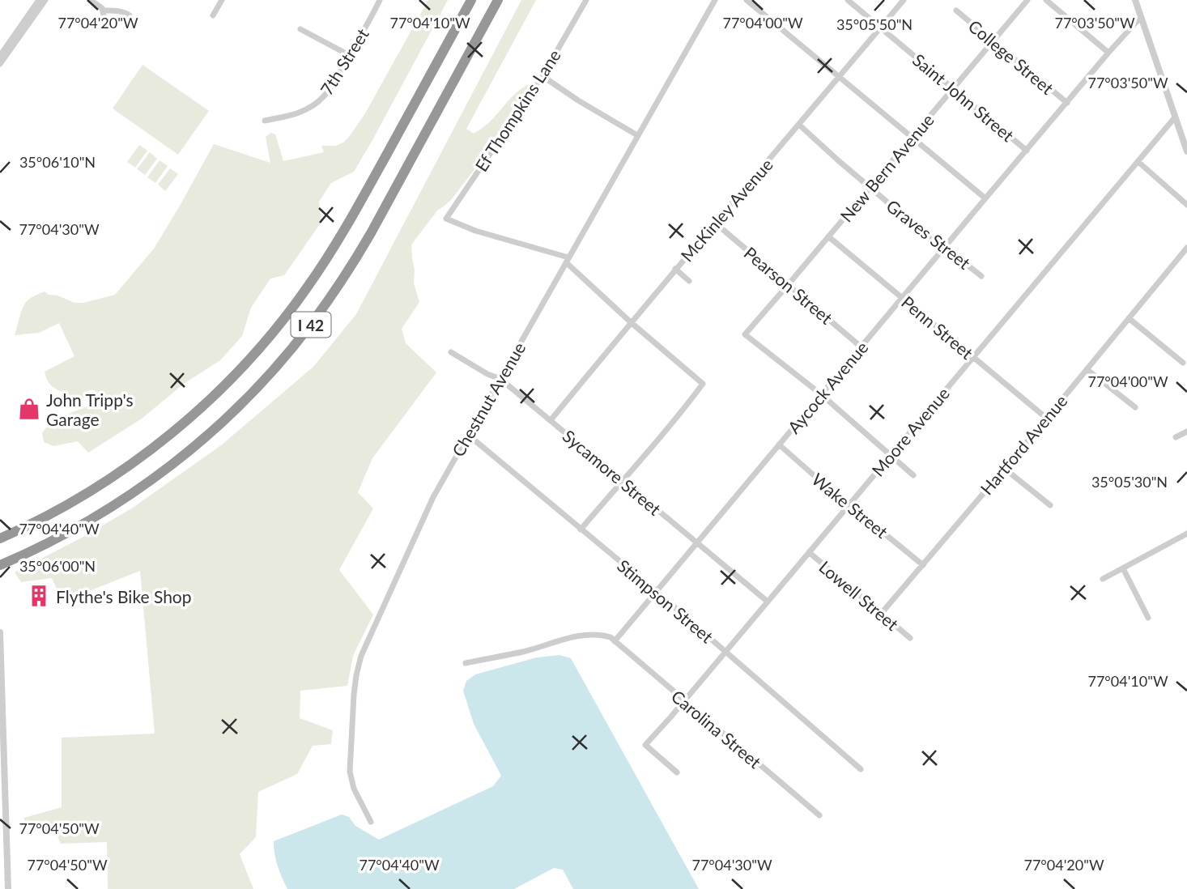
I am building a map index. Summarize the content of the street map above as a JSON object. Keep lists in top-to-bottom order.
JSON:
{
  "streets": {
    "highway": ["I 42"],
    "street": [
      "College Street",
      "7th Street",
      "Saint John Street",
      "Ef Thompkins Lane",
      "New Bern Avenue",
      "McKinley Avenue",
      "Graves Street",
      "Pearson Street",
      "Penn Street",
      "Aycock Avenue",
      "Chestnut Avenue",
      "Moore Avenue",
      "Hartford Avenue",
      "Sycamore Street",
      "Wake Street",
      "Lowell Street",
      "Stimpson Street",
      "Carolina Street"
    ]
  },
  "crossings": [
    ["College Street", "New Bern Avenue"],
    ["College Street", "Aycock Avenue"],
    ["Saint John Street", "New Bern Avenue"],
    ["Saint John Street", "McKinley Avenue"],
    ["Saint John Street", "Aycock Avenue"],
    ["Ef Thompkins Lane", "Chestnut Avenue"],
    ["New Bern Avenue", "Graves Street"],
    ["New Bern Avenue", "Pearson Street"],
    ["New Bern Avenue", "Penn Street"],
    ["New Bern Avenue", "Aycock Avenue"],
    ["McKinley Avenue", "Graves Street"],
    ["McKinley Avenue", "Pearson Street"],
    ["McKinley Avenue", "Sycamore Street"],
    ["Graves Street", "Aycock Avenue"],
    ["Pearson Street", "Aycock Avenue"],
    ["Penn Street", "Aycock Avenue"],
    ["Penn Street", "Moore Avenue"],
    ["Penn Street", "Hartford Avenue"],
    ["Aycock Avenue", "Sycamore Street"],
    ["Aycock Avenue", "Wake Street"],
    ["Aycock Avenue", "Stimpson Street"],
    ["Aycock Avenue", "Carolina Street"],
    ["Chestnut Avenue", "Sycamore Street"],
    ["Chestnut Avenue", "Stimpson Street"],
    ["Moore Avenue", "Sycamore Street"],
    ["Moore Avenue", "Wake Street"],
    ["Moore Avenue", "Lowell Street"],
    ["Moore Avenue", "Stimpson Street"],
    ["Moore Avenue", "Carolina Street"],
    ["Hartford Avenue", "Wake Street"],
    ["Hartford Avenue", "Lowell Street"]
  ],
  "places": {
    "shop": ["John Tripp's Garage"],
    "building": ["Flythe's Bike Shop"]
  },
  "coordinates": [
    "77°04'20\"W",
    "77°04'10\"W",
    "77°04'00\"W",
    "77°03'50\"W",
    "35°05'50\"N",
    "35°06'10\"N",
    "77°04'30\"W",
    "35°05'30\"N",
    "77°04'40\"W",
    "35°06'00\"N",
    "77°04'50\"W"
  ]
}
